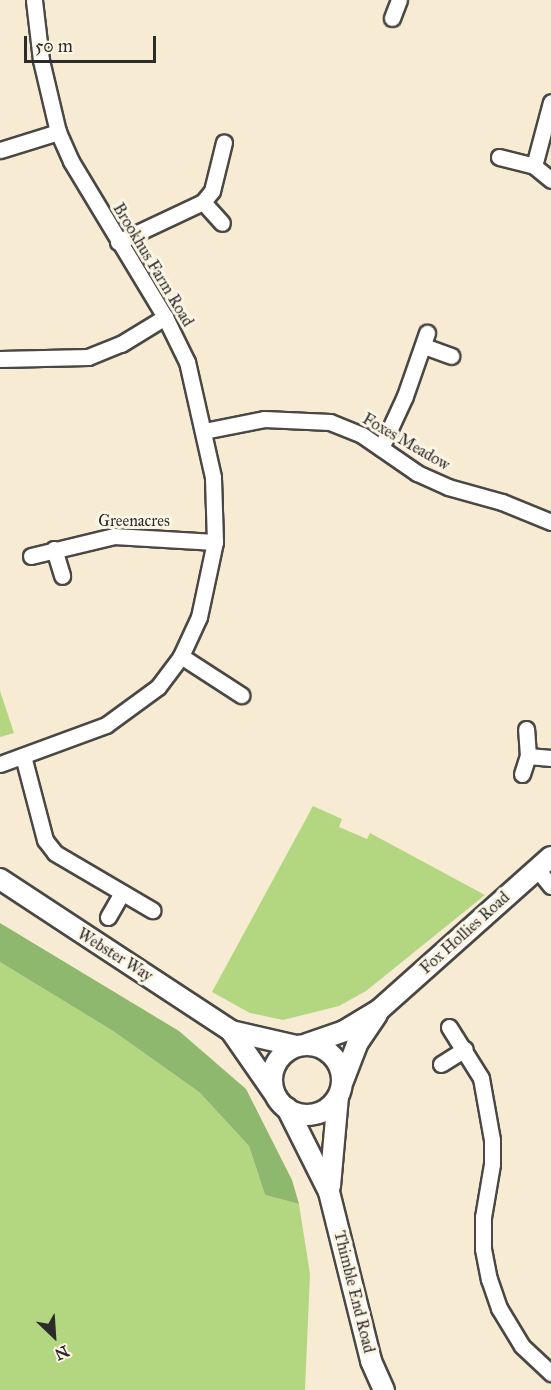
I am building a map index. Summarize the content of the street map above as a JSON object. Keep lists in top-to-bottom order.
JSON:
{
  "streets": {
    "street": [
      "Brookhus Farm Road",
      "Foxes Meadow",
      "Greenacres",
      "Fox Hollies Road",
      "Webster Way",
      "Thimble End Road"
    ]
  },
  "crossings": [
    ["Brookhus Farm Road", "Foxes Meadow"],
    ["Brookhus Farm Road", "Greenacres"],
    ["Fox Hollies Road", "Webster Way"],
    ["Fox Hollies Road", "Thimble End Road"],
    ["Webster Way", "Thimble End Road"]
  ],
  "scale_bar": "50 m",
  "north": "bottom right"
}
